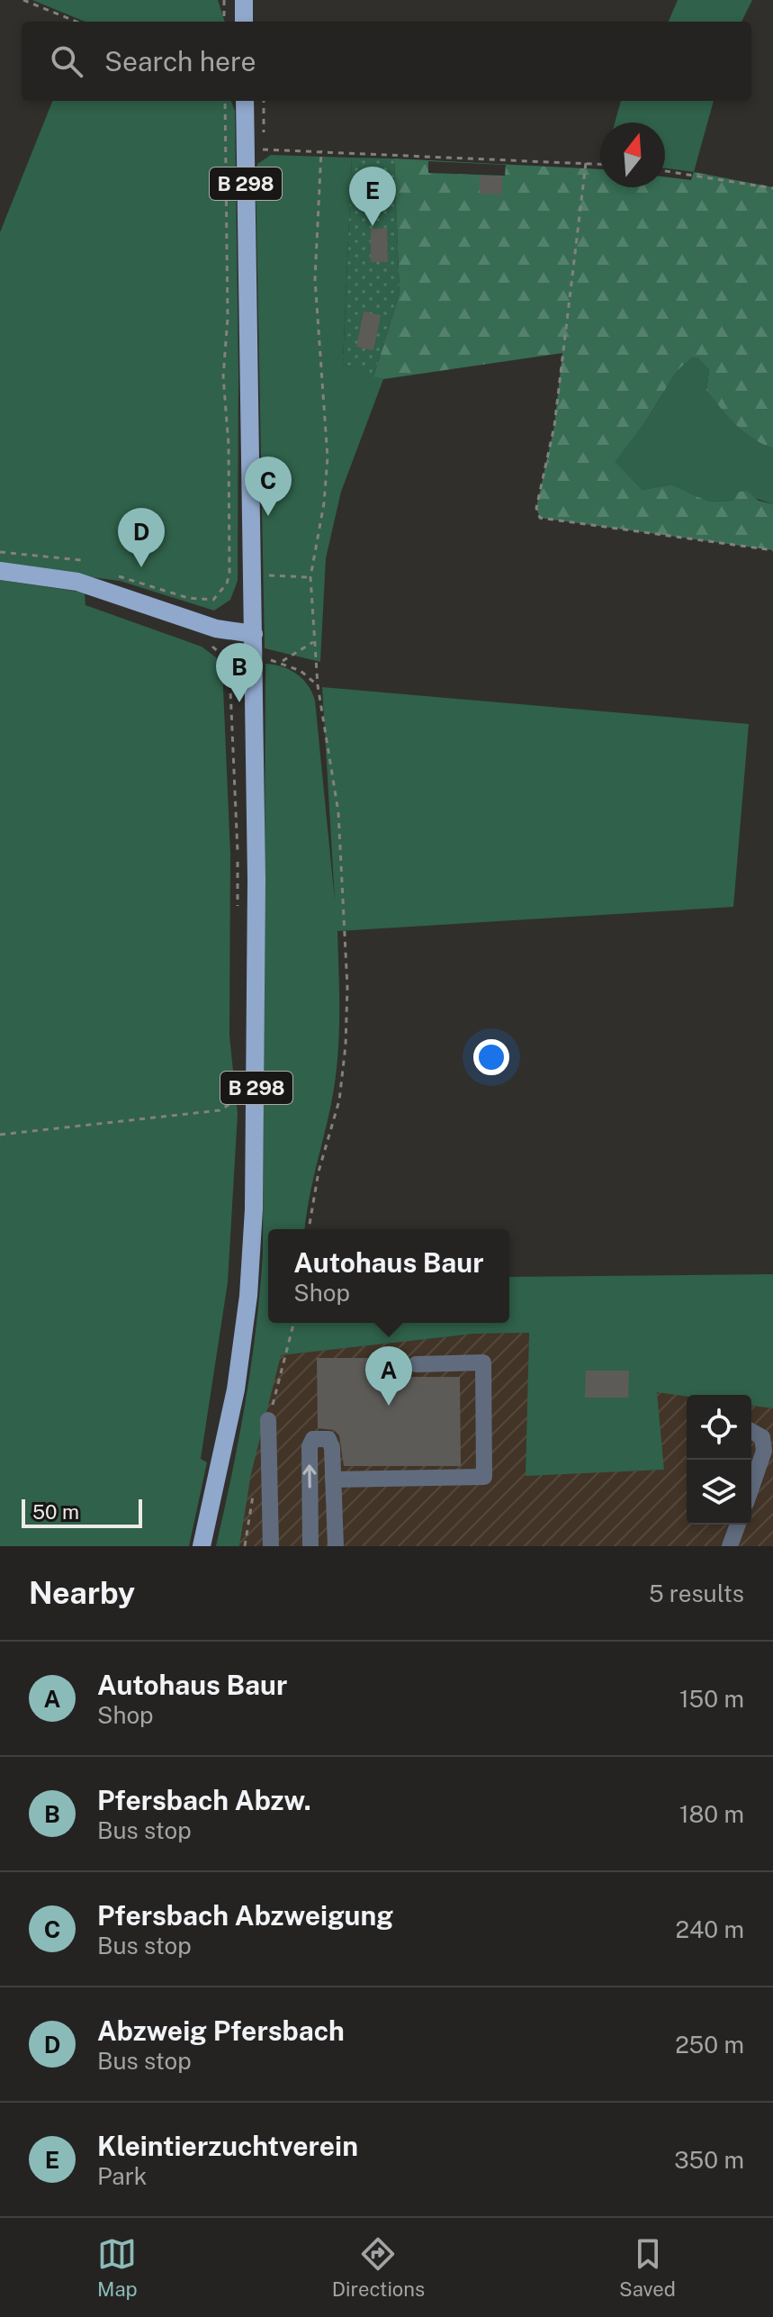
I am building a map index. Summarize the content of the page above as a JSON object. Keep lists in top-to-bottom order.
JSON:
{
  "streets": {
    "main road": ["B 298"]
  },
  "scale_bar": "50 m",
  "north": "top",
  "page": {
    "search": "Search here",
    "pins": [
      "E",
      "C",
      "D",
      "B",
      "A"
    ],
    "popup": ["Autohaus Baur", "Shop"],
    "scale": "50 m",
    "heading": ["Nearby", "5 results"],
    "list": [
      {
        "mark": "A",
        "name": "Autohaus Baur",
        "note": "Shop",
        "value": "150 m"
      },
      {
        "mark": "B",
        "name": "Pfersbach Abzw.",
        "note": "Bus stop",
        "value": "180 m"
      },
      {
        "mark": "C",
        "name": "Pfersbach Abzweigung",
        "note": "Bus stop",
        "value": "240 m"
      },
      {
        "mark": "D",
        "name": "Abzweig Pfersbach",
        "note": "Bus stop",
        "value": "250 m"
      },
      {
        "mark": "E",
        "name": "Kleintierzuchtverein",
        "note": "Park",
        "value": "350 m"
      }
    ],
    "nav": ["Map", "Directions", "Saved"]
  }
}
